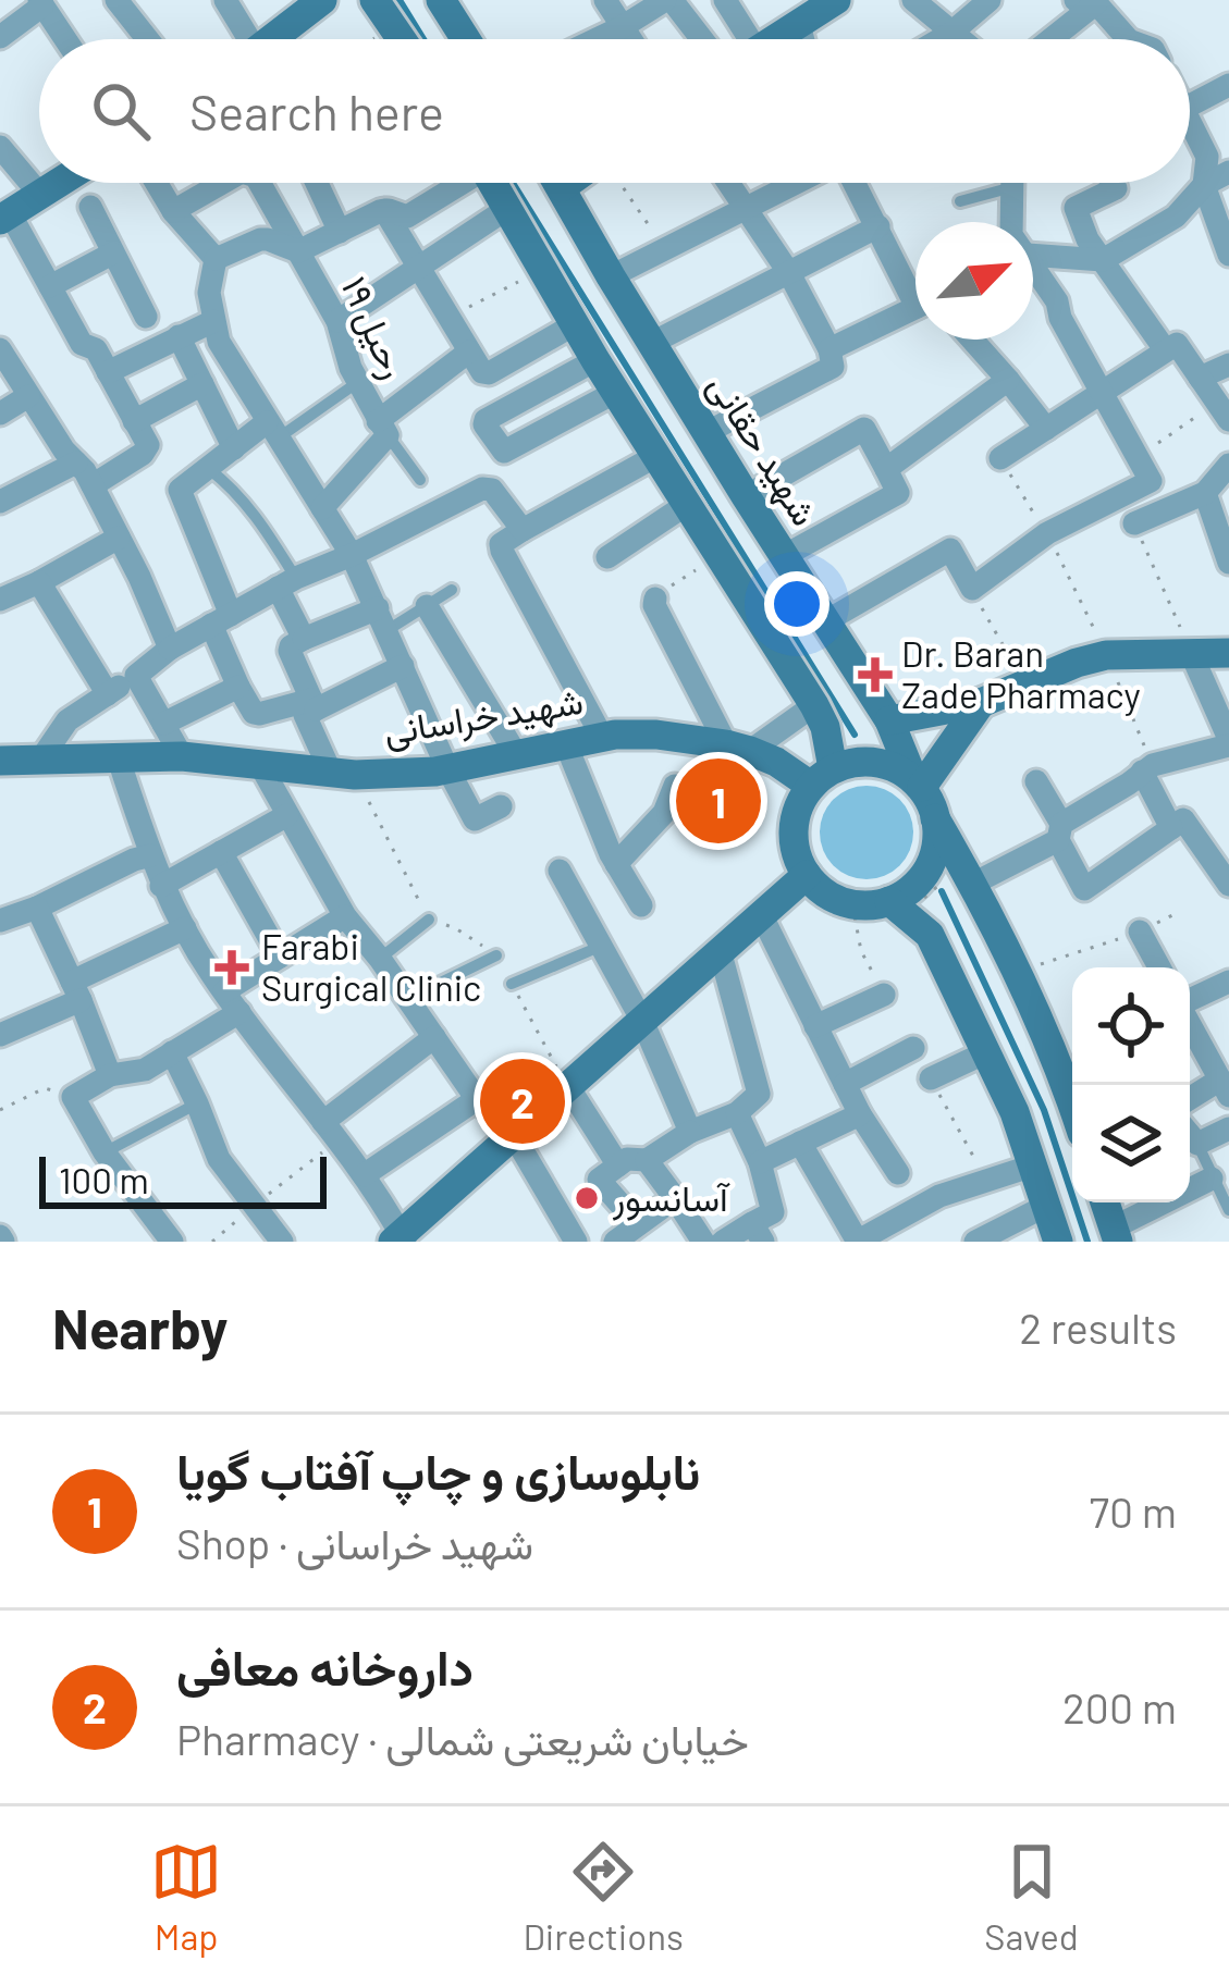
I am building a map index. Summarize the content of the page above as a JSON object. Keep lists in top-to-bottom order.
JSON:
{
  "streets": {
    "main road": ["شهید حقانی", "شهید خراسانی"],
    "street": ["رحیل ۱۹"]
  },
  "crossings": [
    ["شهید حقانی", "شهید خراسانی"]
  ],
  "places": {
    "health": ["Dr. Baran Zade Pharmacy", "Farabi Surgical Clinic"],
    "other": ["آسانسور"]
  },
  "scale_bar": "100 m",
  "north": "top right",
  "page": {
    "search": "Search here",
    "pins": ["1", "2"],
    "scale": "100 m",
    "heading": ["Nearby", "2 results"],
    "list": [
      {
        "mark": "1",
        "name": "نابلوسازی و چاپ آفتاب گویا",
        "note": "Shop · شهید خراسانی",
        "value": "70 m"
      },
      {
        "mark": "2",
        "name": "داروخانه معافی",
        "note": "Pharmacy · خیابان شریعتی شمالی",
        "value": "200 m"
      }
    ],
    "nav": ["Map", "Directions", "Saved"]
  }
}
